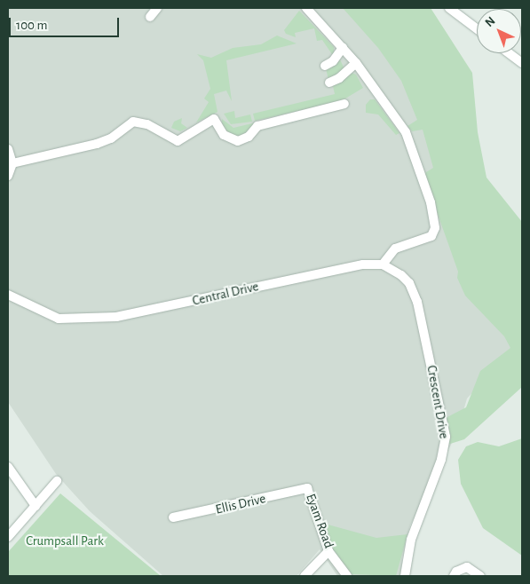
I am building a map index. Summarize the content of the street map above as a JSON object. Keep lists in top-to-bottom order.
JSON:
{
  "streets": {
    "street": [
      "Central Drive",
      "Crescent Drive",
      "Ellis Drive",
      "Eyam Road"
    ]
  },
  "crossings": [
    ["Central Drive", "Crescent Drive"],
    ["Ellis Drive", "Eyam Road"]
  ],
  "parks": ["Crumpsall Park"],
  "scale_bar": "100 m",
  "north": "top left"
}
